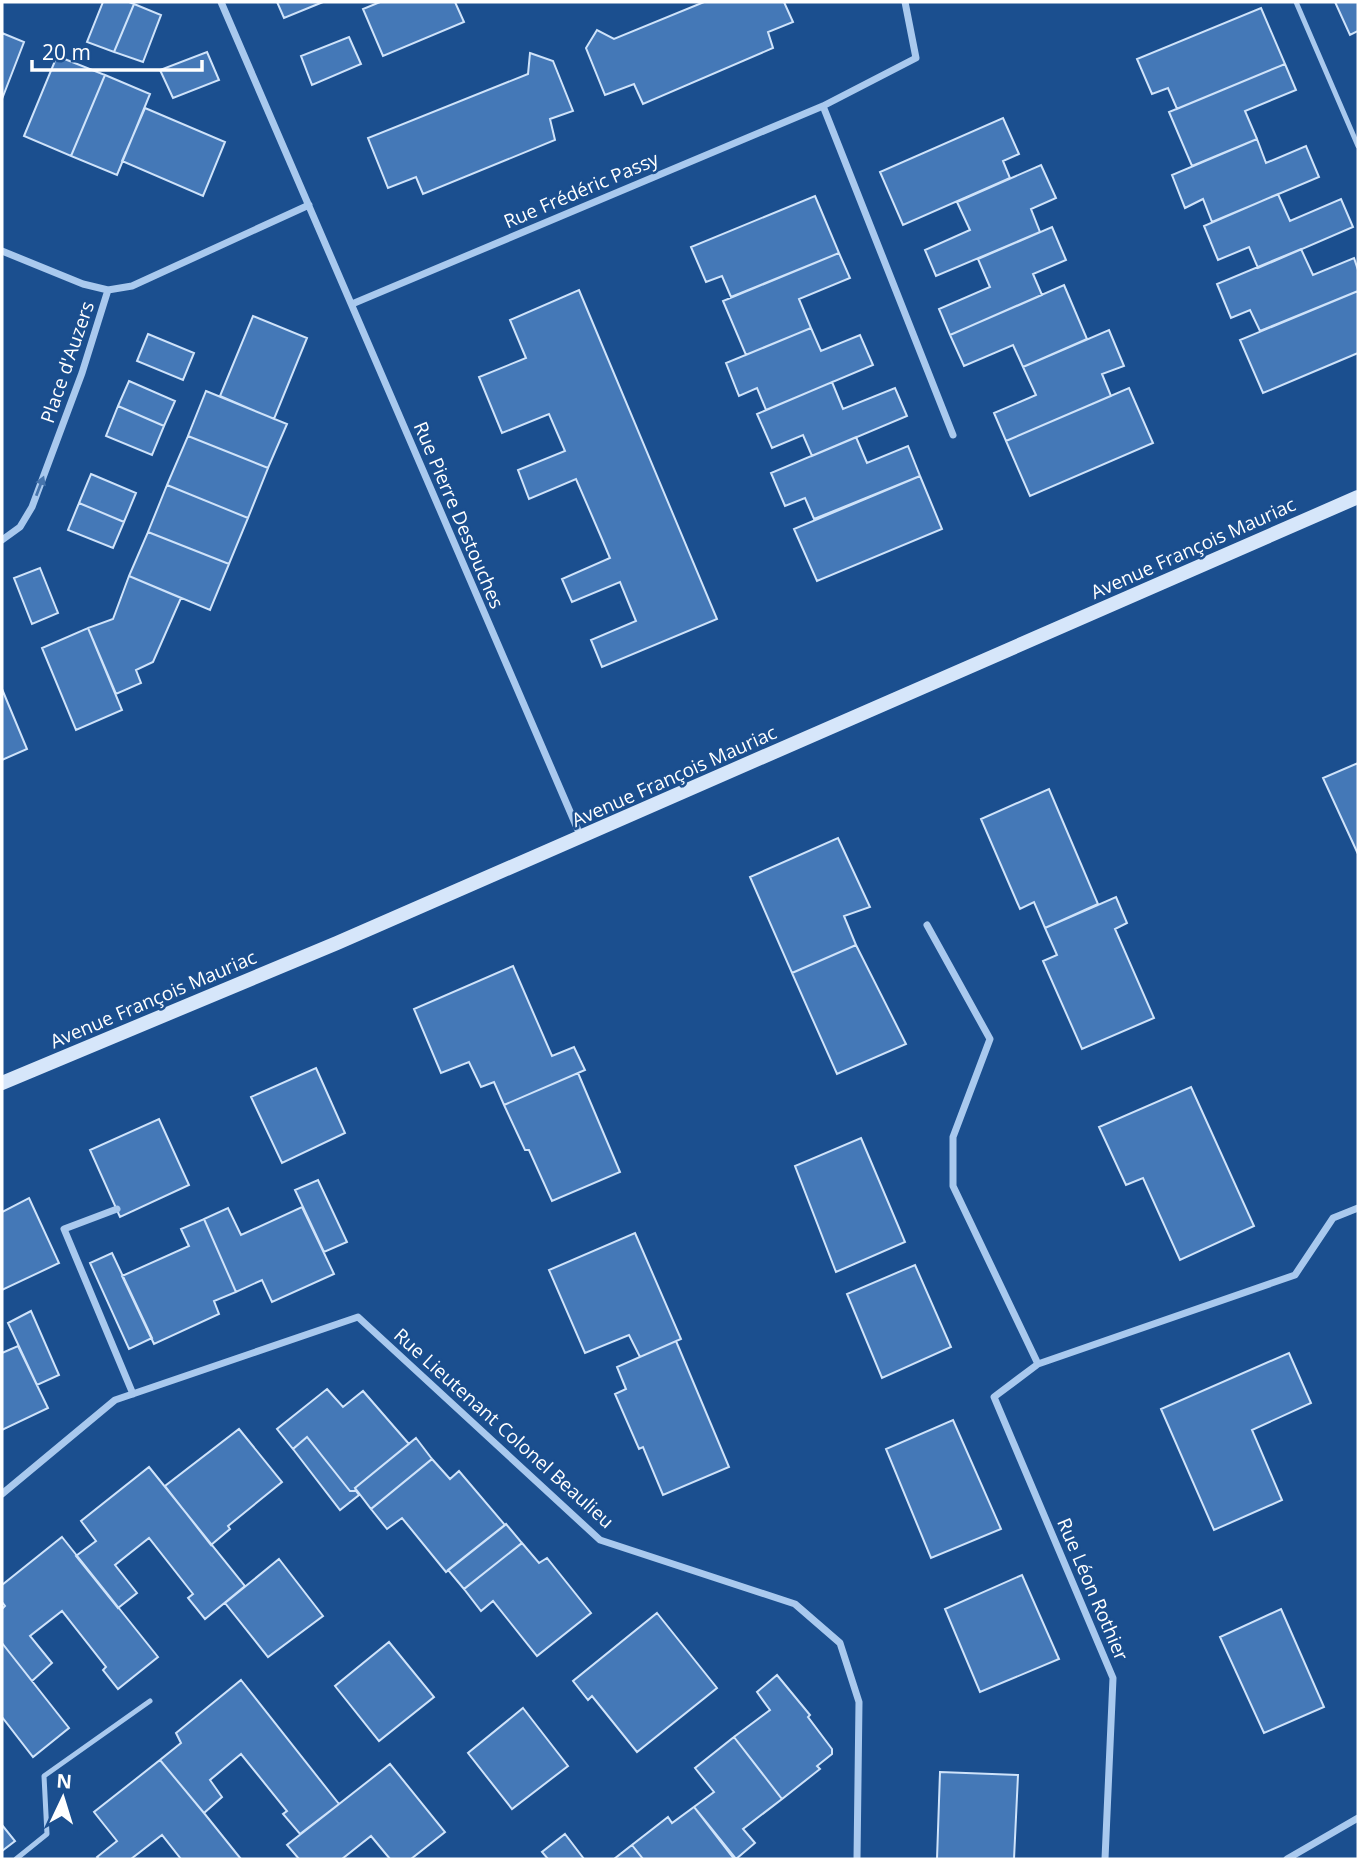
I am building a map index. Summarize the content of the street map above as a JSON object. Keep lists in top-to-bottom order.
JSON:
{
  "streets": {
    "street": [
      "Rue Frédéric Passy",
      "Place d'Auzers",
      "Rue Pierre Destouches",
      "Avenue François Mauriac",
      "Rue Lieutenant Colonel Beaulieu",
      "Rue Léon Rothier"
    ]
  },
  "crossings": [
    ["Rue Frédéric Passy", "Rue Pierre Destouches"],
    ["Rue Pierre Destouches", "Avenue François Mauriac"]
  ],
  "one_way": ["Place d'Auzers"],
  "scale_bar": "20 m",
  "north": "top"
}
